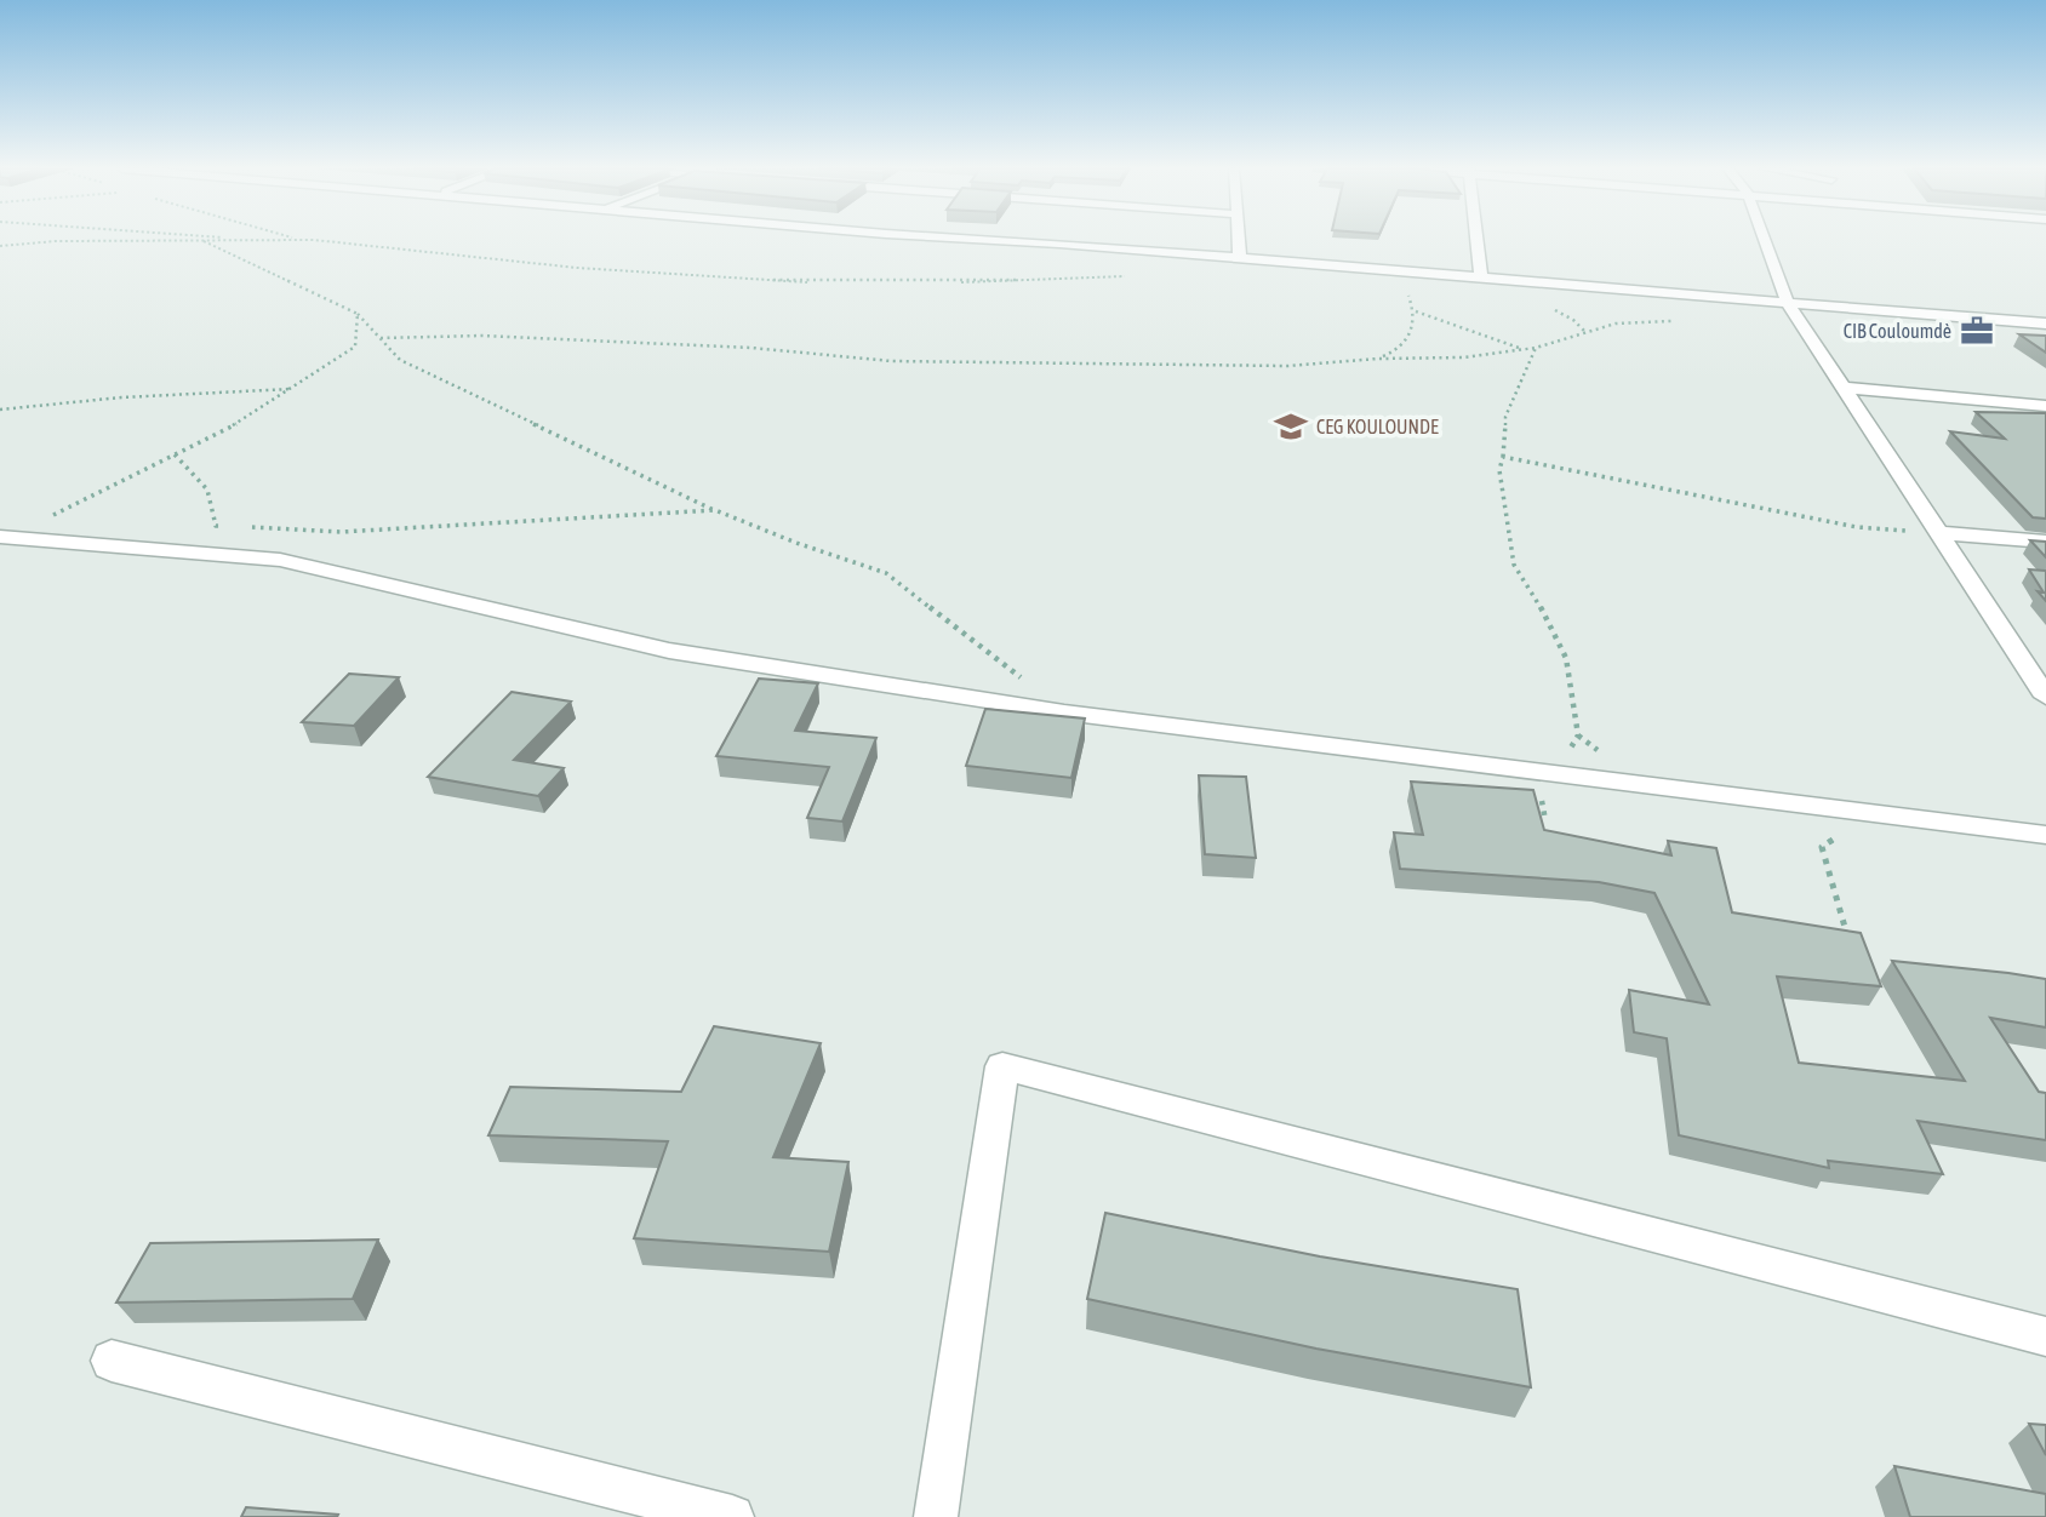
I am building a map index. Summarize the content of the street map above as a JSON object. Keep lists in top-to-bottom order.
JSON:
{
  "places": {
    "office": ["CIB Couloumdè"],
    "school or university": ["CEG KOULOUNDE"]
  }
}
